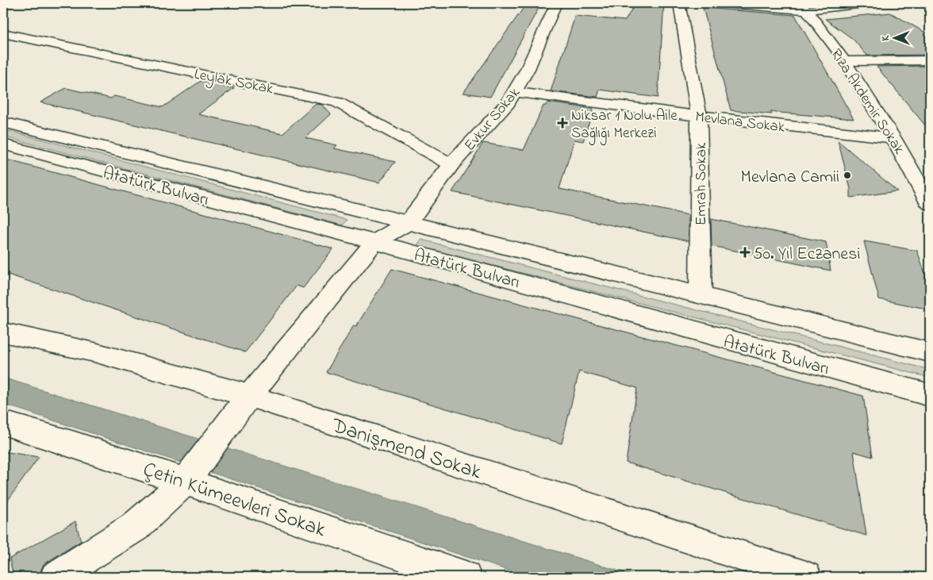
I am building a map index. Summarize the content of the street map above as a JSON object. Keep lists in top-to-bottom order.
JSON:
{
  "streets": {
    "street": [
      "Leylak Sokak",
      "Rıza Akdemir Sokak",
      "Evkur Sokak",
      "Mevlana Sokak",
      "Emrah Sokak",
      "Atatürk Bulvarı",
      "Danişmend Sokak",
      "Çetin Kümeevleri Sokak"
    ]
  },
  "crossings": [
    ["Leylak Sokak", "Evkur Sokak"],
    ["Rıza Akdemir Sokak", "Mevlana Sokak"],
    ["Evkur Sokak", "Mevlana Sokak"],
    ["Evkur Sokak", "Atatürk Bulvarı"],
    ["Mevlana Sokak", "Emrah Sokak"],
    ["Emrah Sokak", "Atatürk Bulvarı"]
  ],
  "places": {
    "health": ["Niksar 1 Nolu Aile Sağlığı Merkezi", "50. Yıl Eczanesi"],
    "other": ["Mevlana Camii"]
  },
  "north": "left"
}
